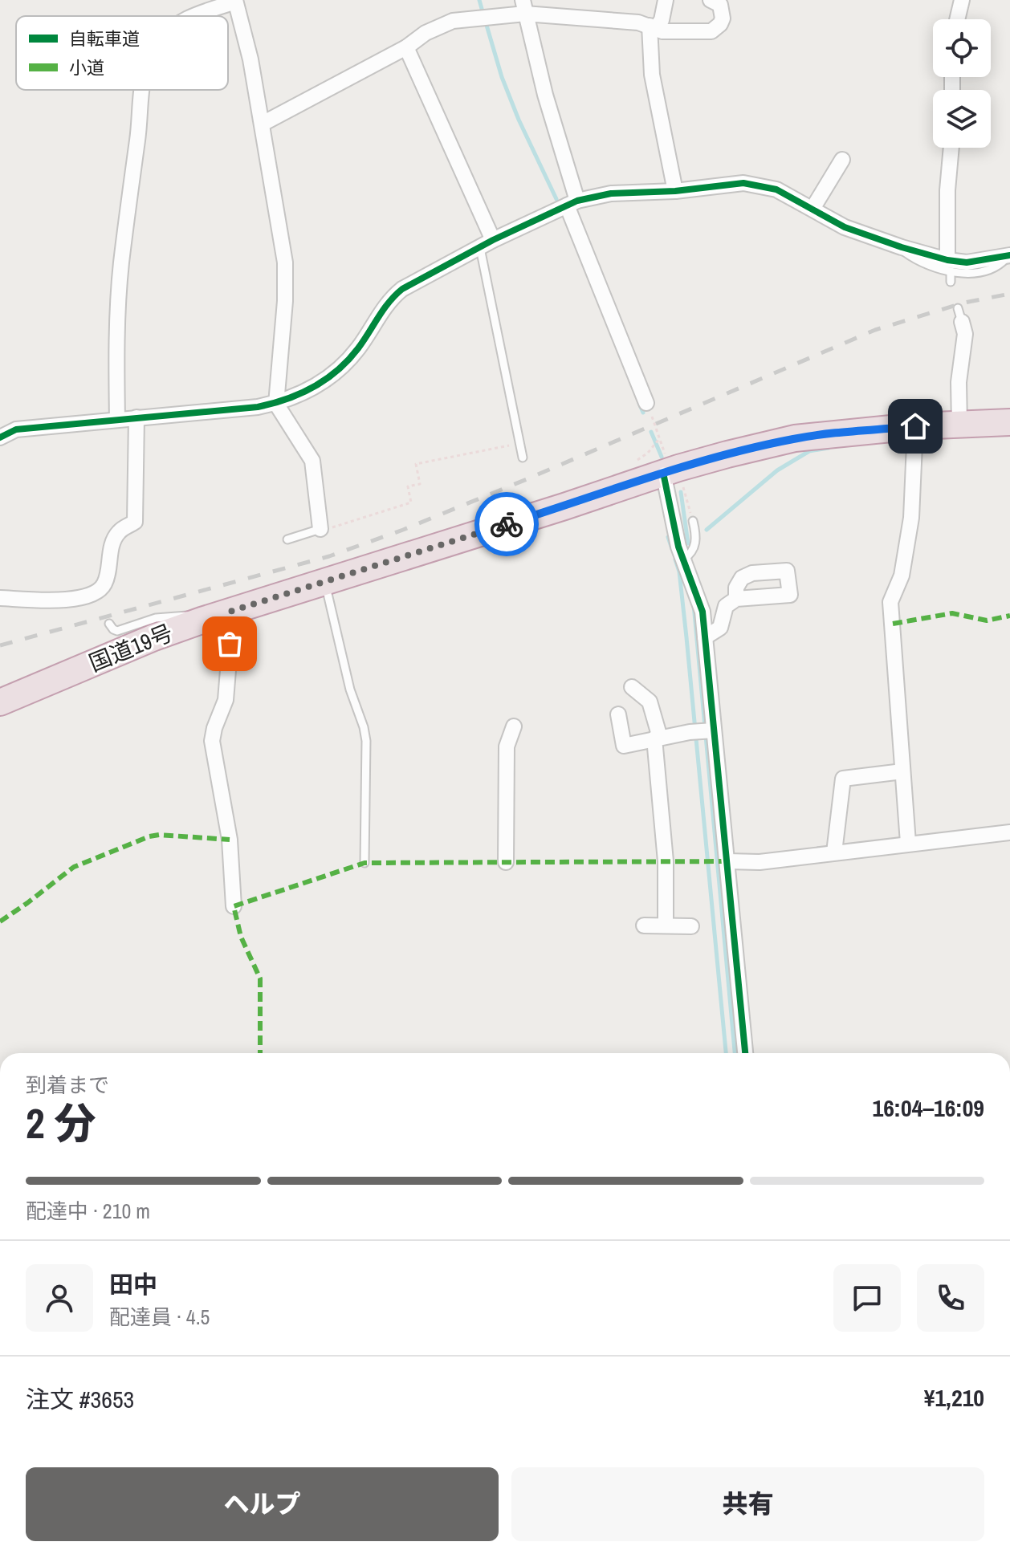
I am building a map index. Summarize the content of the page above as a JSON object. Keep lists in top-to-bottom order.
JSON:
{
  "streets": {
    "highway": ["国道19号"]
  },
  "legend": ["自転車道", "小道"],
  "page": {
    "heading": ["2 分", "到着まで", "16:04–16:09"],
    "panel": [
      "田中",
      "配達員 · 4.5",
      "注文 #3653",
      "¥1,210"
    ],
    "bar": "配達中 · 210 m",
    "buttons": ["ヘルプ", "共有"]
  }
}
